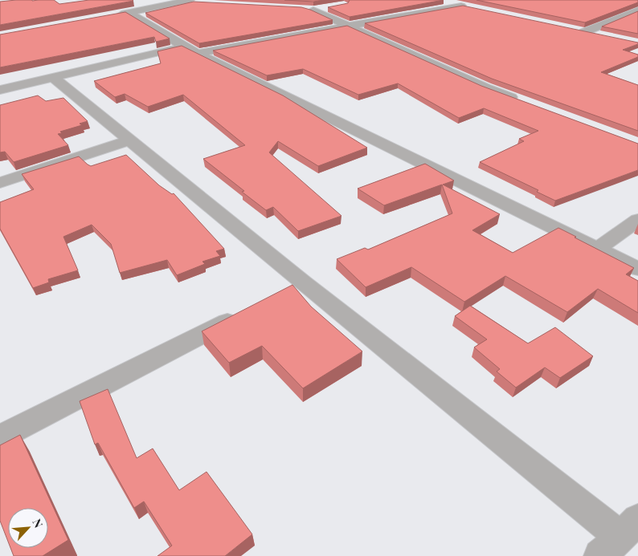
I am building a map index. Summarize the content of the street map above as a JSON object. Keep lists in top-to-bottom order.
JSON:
{
  "north": "top right"
}
